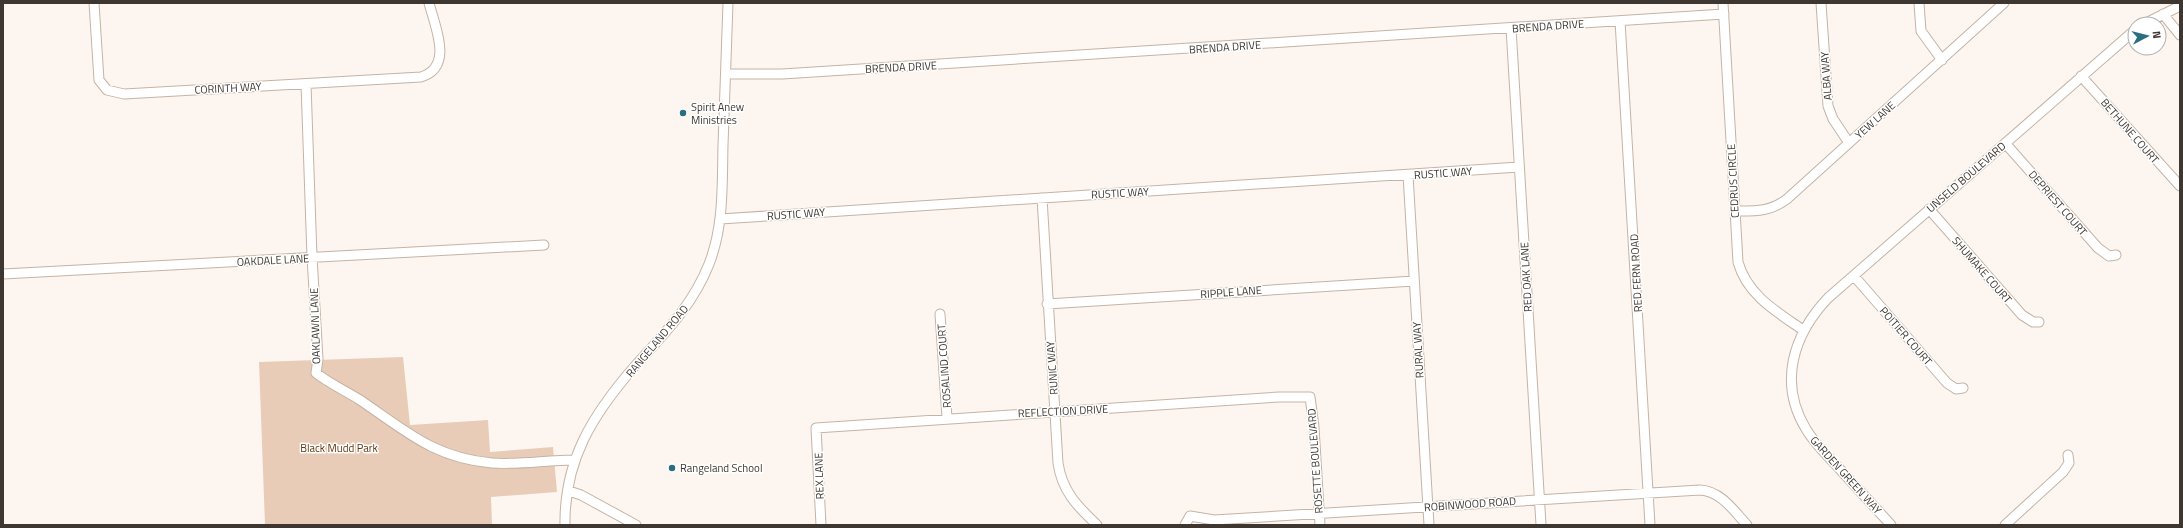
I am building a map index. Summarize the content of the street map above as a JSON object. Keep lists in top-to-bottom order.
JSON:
{
  "streets": {
    "street": [
      "BRENDA DRIVE",
      "ALBA WAY",
      "CORINTH WAY",
      "YEW LANE",
      "BETHUNE COURT",
      "RUSTIC WAY",
      "UNSELD BOULEVARD",
      "CEDRUS CIRCLE",
      "DEPRIEST COURT",
      "OAKDALE LANE",
      "SHUMAKE COURT",
      "RED FERN ROAD",
      "RED OAK LANE",
      "RIPPLE LANE",
      "OAKLAWN LANE",
      "POITIER COURT",
      "RANGELAND ROAD",
      "RURAL WAY",
      "ROSALIND COURT",
      "RUNIC WAY",
      "REFLECTION DRIVE",
      "ROSETTE BOULEVARD",
      "GARDEN GREEN WAY",
      "REX LANE",
      "ROBINWOOD ROAD"
    ]
  },
  "crossings": [
    ["BRENDA DRIVE", "CEDRUS CIRCLE"],
    ["BRENDA DRIVE", "RED FERN ROAD"],
    ["BRENDA DRIVE", "RED OAK LANE"],
    ["BRENDA DRIVE", "RANGELAND ROAD"],
    ["ALBA WAY", "YEW LANE"],
    ["CORINTH WAY", "OAKLAWN LANE"],
    ["YEW LANE", "CEDRUS CIRCLE"],
    ["BETHUNE COURT", "UNSELD BOULEVARD"],
    ["RUSTIC WAY", "RED OAK LANE"],
    ["RUSTIC WAY", "RANGELAND ROAD"],
    ["RUSTIC WAY", "RURAL WAY"],
    ["RUSTIC WAY", "RUNIC WAY"],
    ["UNSELD BOULEVARD", "CEDRUS CIRCLE"],
    ["UNSELD BOULEVARD", "DEPRIEST COURT"],
    ["UNSELD BOULEVARD", "SHUMAKE COURT"],
    ["UNSELD BOULEVARD", "POITIER COURT"],
    ["UNSELD BOULEVARD", "GARDEN GREEN WAY"],
    ["CEDRUS CIRCLE", "GARDEN GREEN WAY"],
    ["OAKDALE LANE", "OAKLAWN LANE"],
    ["RED FERN ROAD", "ROBINWOOD ROAD"],
    ["RED OAK LANE", "ROBINWOOD ROAD"],
    ["RIPPLE LANE", "RURAL WAY"],
    ["RIPPLE LANE", "RUNIC WAY"],
    ["OAKLAWN LANE", "RANGELAND ROAD"],
    ["RURAL WAY", "ROBINWOOD ROAD"],
    ["ROSALIND COURT", "REFLECTION DRIVE"],
    ["RUNIC WAY", "REFLECTION DRIVE"],
    ["REFLECTION DRIVE", "ROSETTE BOULEVARD"],
    ["REFLECTION DRIVE", "REX LANE"],
    ["ROSETTE BOULEVARD", "ROBINWOOD ROAD"]
  ],
  "parks": ["Black Mudd Park"],
  "places": ["Spirit Anew Ministries", "Rangeland School"],
  "north": "right"
}
